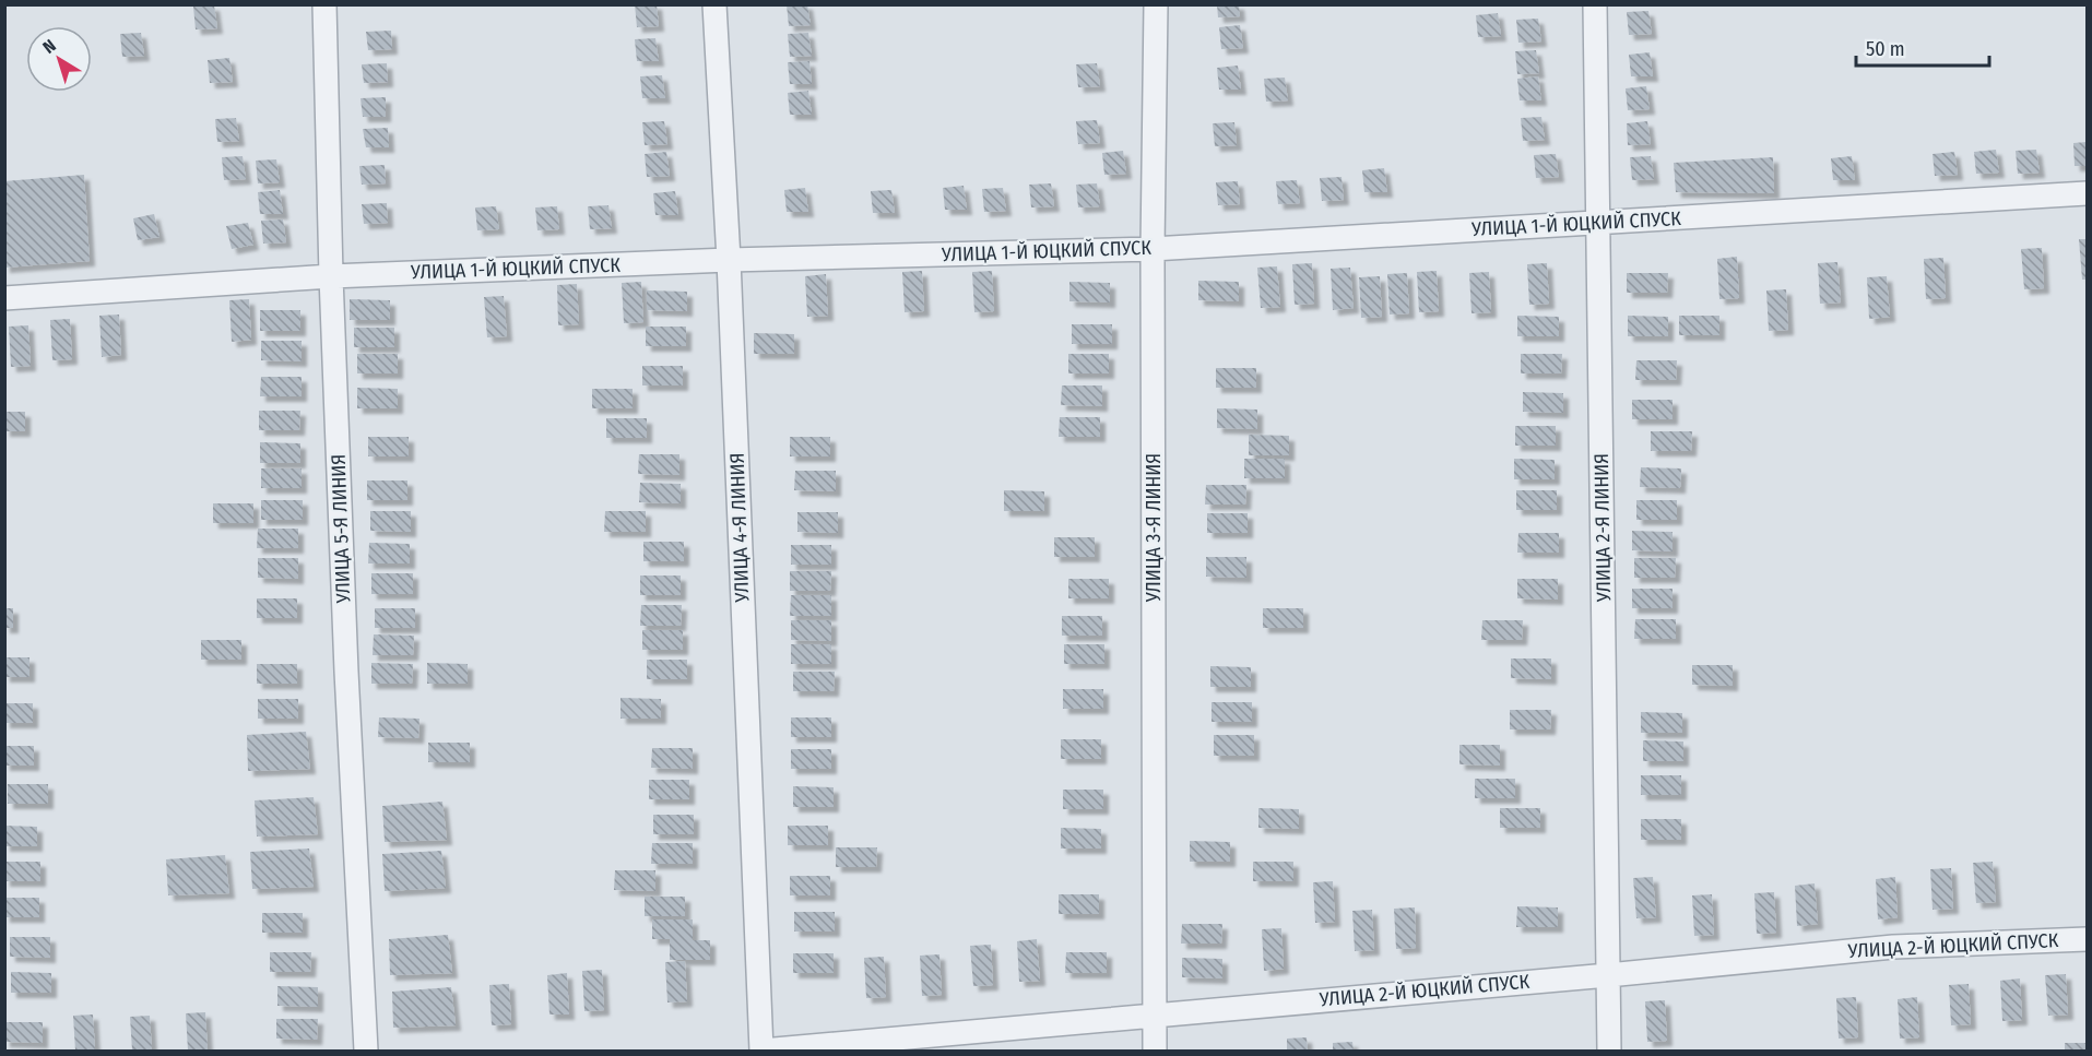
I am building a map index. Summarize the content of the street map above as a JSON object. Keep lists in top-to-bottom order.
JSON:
{
  "streets": {
    "street": [
      "УЛИЦА 1-Й ЮЦКИЙ СПУСК",
      "УЛИЦА 4-Я ЛИНИЯ",
      "УЛИЦА 3-Я ЛИНИЯ",
      "УЛИЦА 2-Я ЛИНИЯ",
      "УЛИЦА 5-Я ЛИНИЯ",
      "УЛИЦА 2-Й ЮЦКИЙ СПУСК"
    ]
  },
  "crossings": [
    ["УЛИЦА 1-Й ЮЦКИЙ СПУСК", "УЛИЦА 4-Я ЛИНИЯ"],
    ["УЛИЦА 1-Й ЮЦКИЙ СПУСК", "УЛИЦА 3-Я ЛИНИЯ"],
    ["УЛИЦА 1-Й ЮЦКИЙ СПУСК", "УЛИЦА 2-Я ЛИНИЯ"],
    ["УЛИЦА 1-Й ЮЦКИЙ СПУСК", "УЛИЦА 5-Я ЛИНИЯ"],
    ["УЛИЦА 4-Я ЛИНИЯ", "УЛИЦА 2-Й ЮЦКИЙ СПУСК"],
    ["УЛИЦА 3-Я ЛИНИЯ", "УЛИЦА 2-Й ЮЦКИЙ СПУСК"],
    ["УЛИЦА 2-Я ЛИНИЯ", "УЛИЦА 2-Й ЮЦКИЙ СПУСК"]
  ],
  "scale_bar": "50 m",
  "north": "top left"
}
